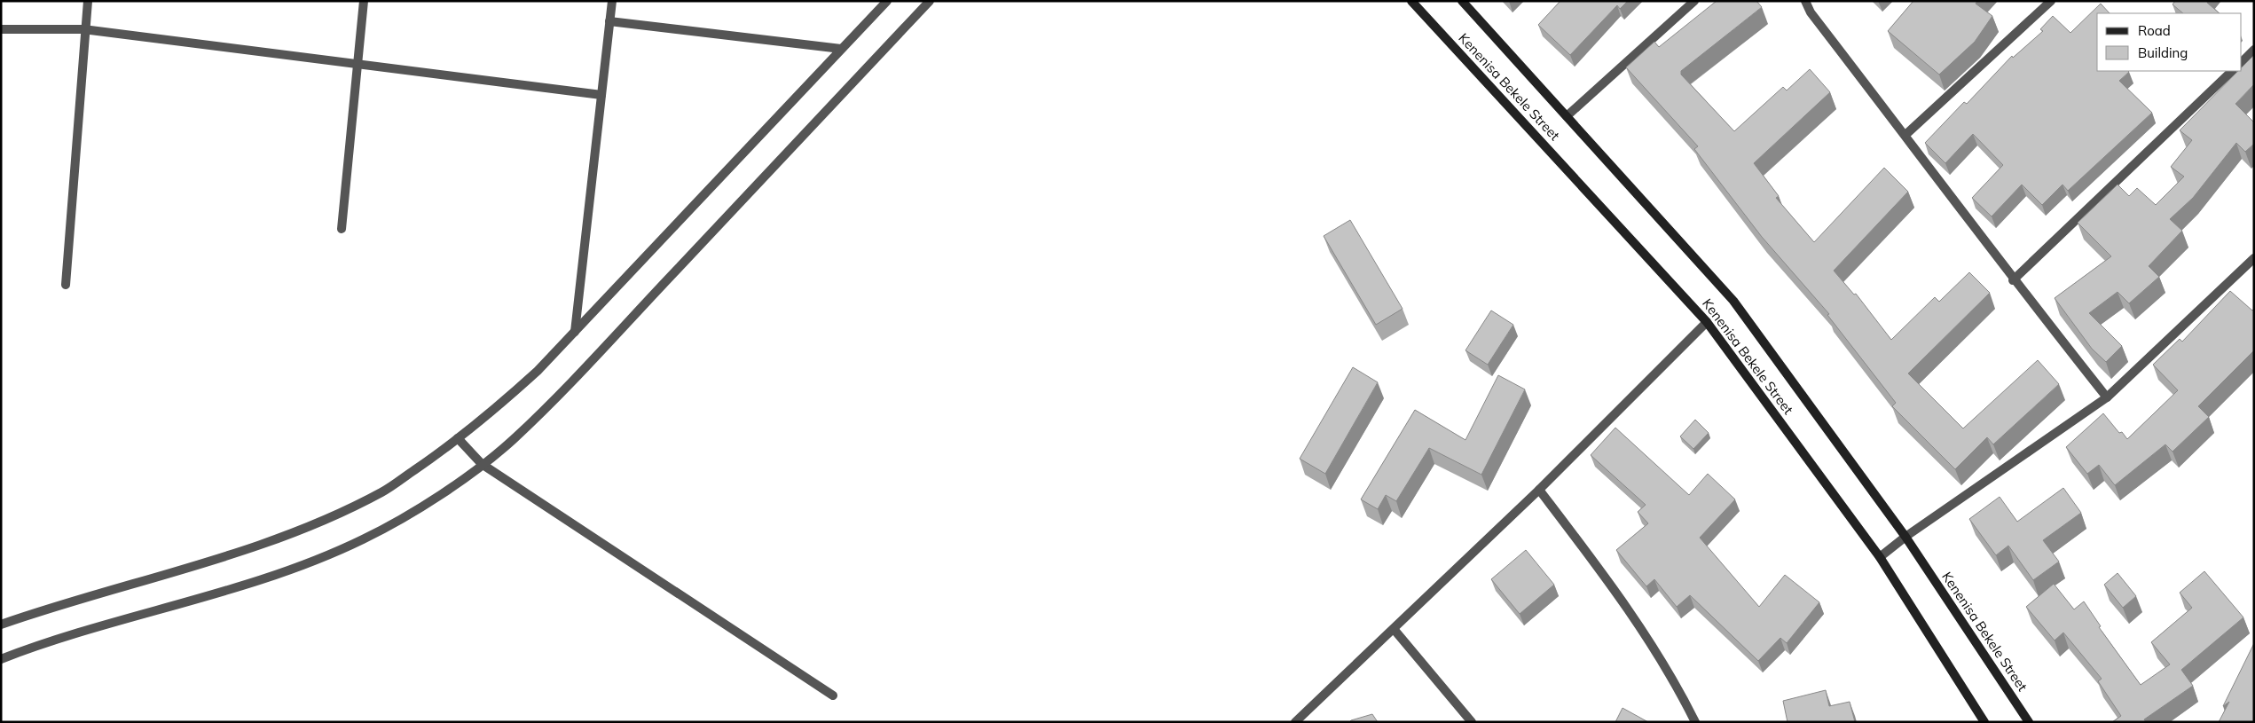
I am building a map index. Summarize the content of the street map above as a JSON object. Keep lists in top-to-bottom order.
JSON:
{
  "streets": {
    "main road": ["Kenenisa Bekele Street"]
  },
  "legend": ["Road", "Building"]
}
